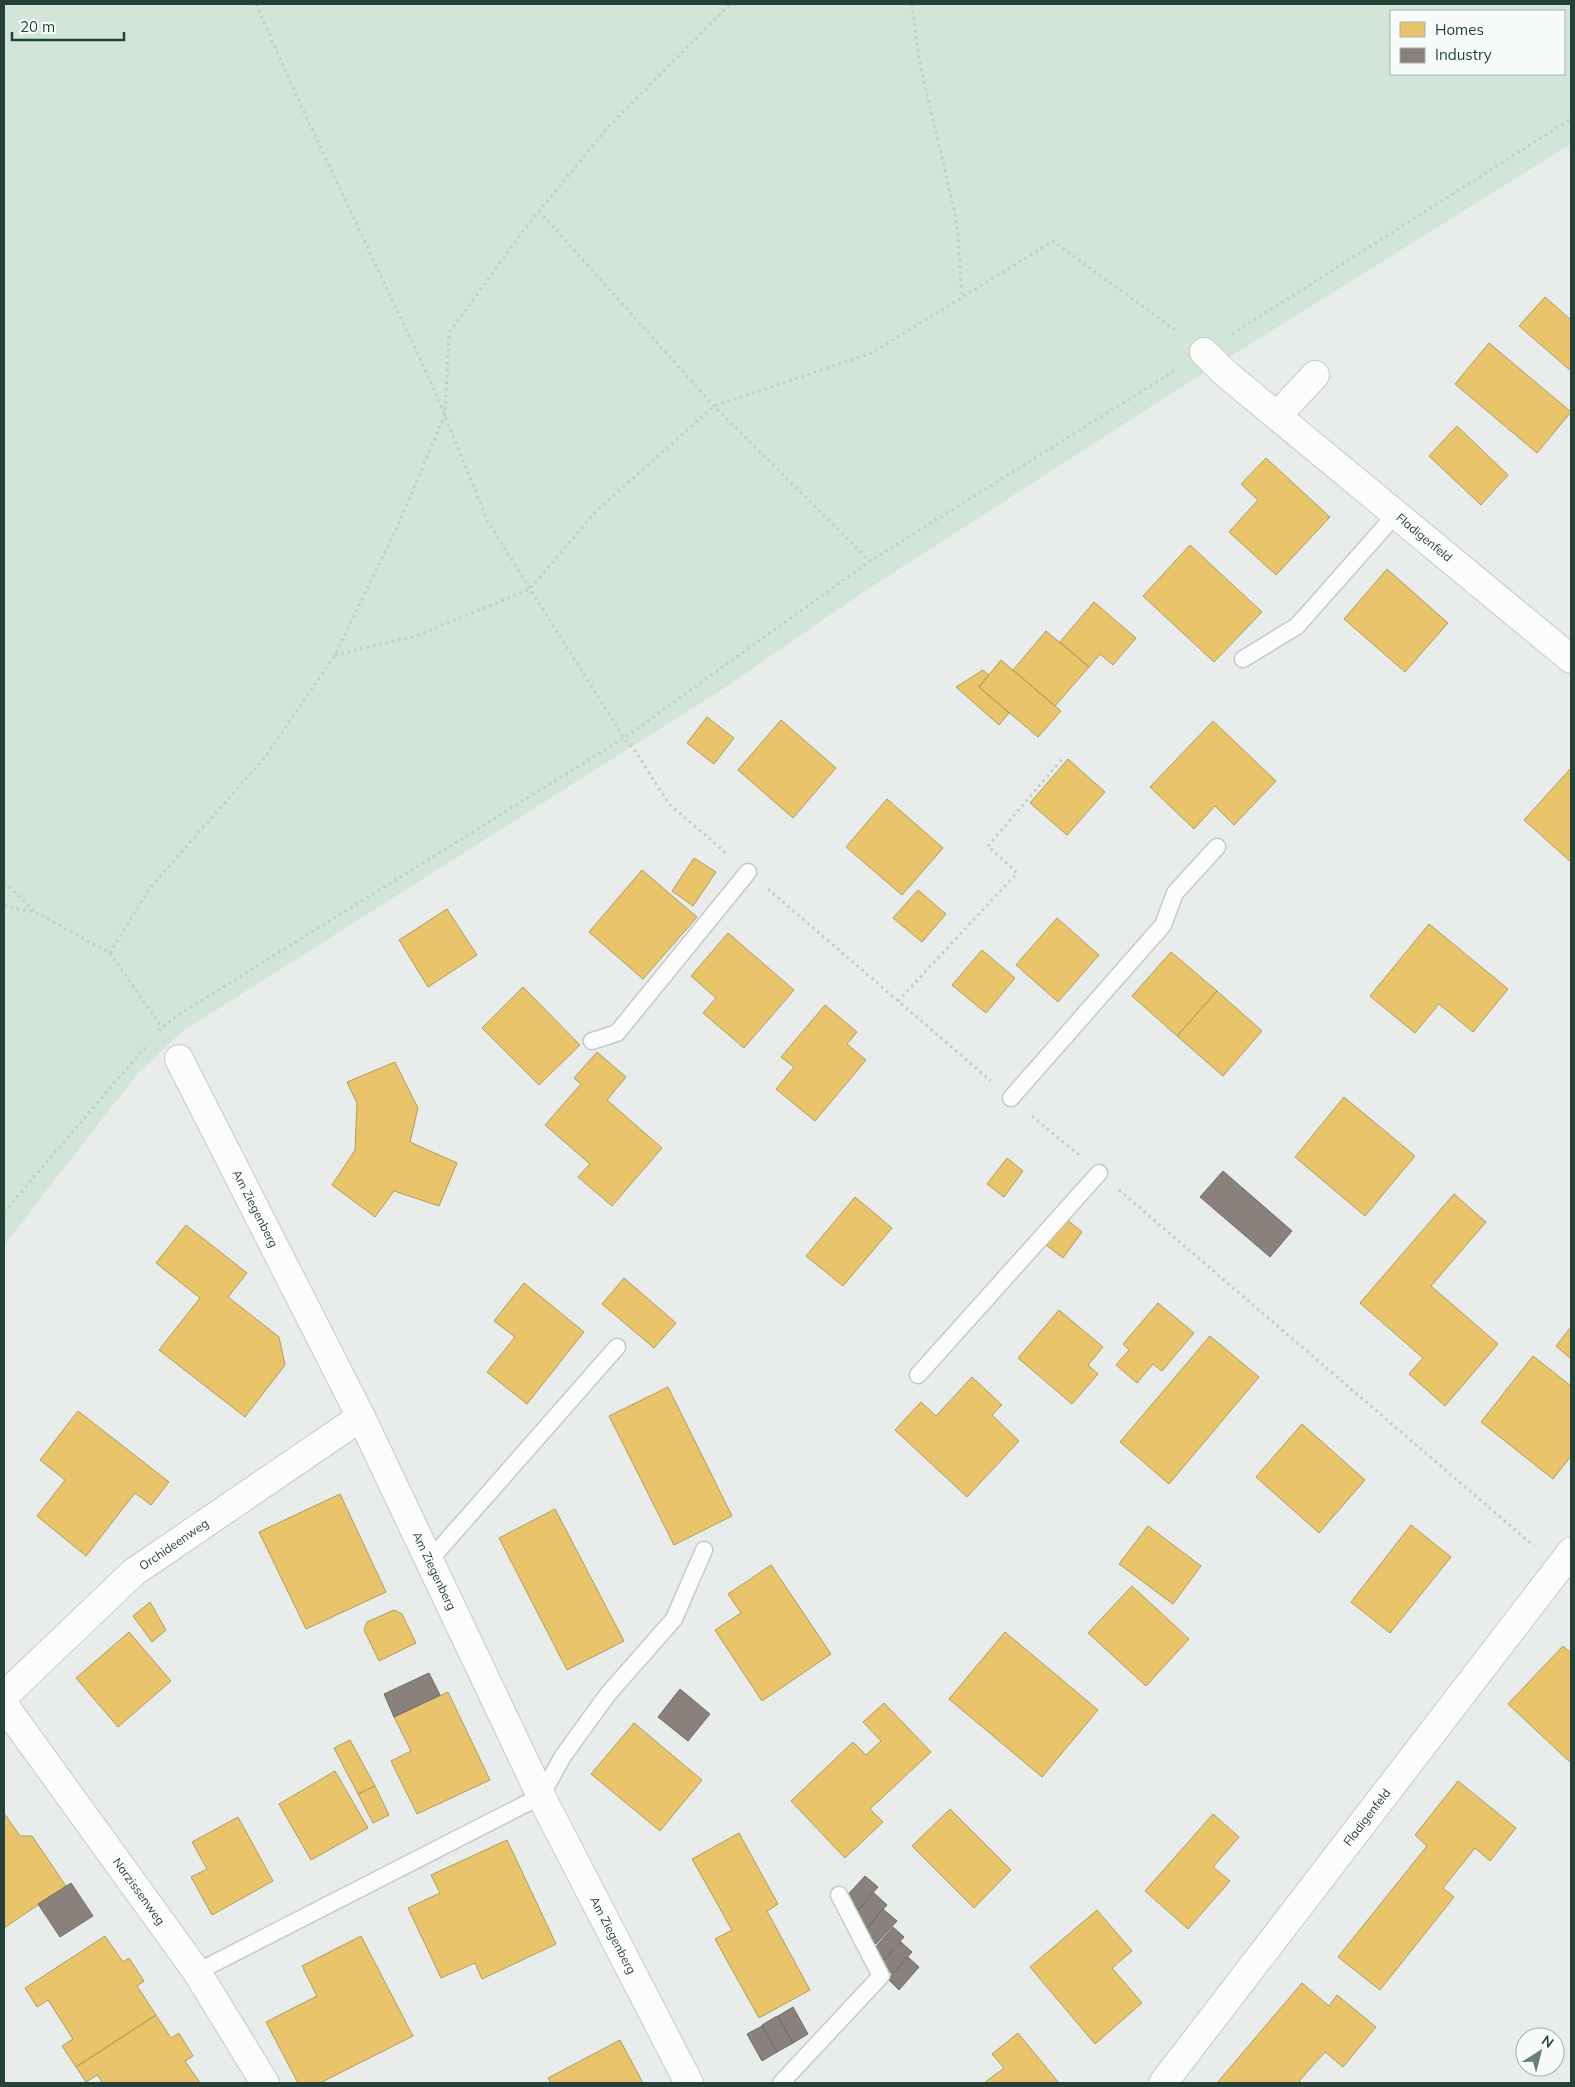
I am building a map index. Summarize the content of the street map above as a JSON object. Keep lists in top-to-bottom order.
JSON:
{
  "streets": {
    "street": [
      "Fladigenfeld",
      "Am Ziegenberg",
      "Orchideenweg",
      "Narzissenweg"
    ]
  },
  "crossings": [
    ["Am Ziegenberg", "Orchideenweg"]
  ],
  "legend": ["Homes", "Industry"],
  "scale_bar": "20 m",
  "north": "top right"
}
